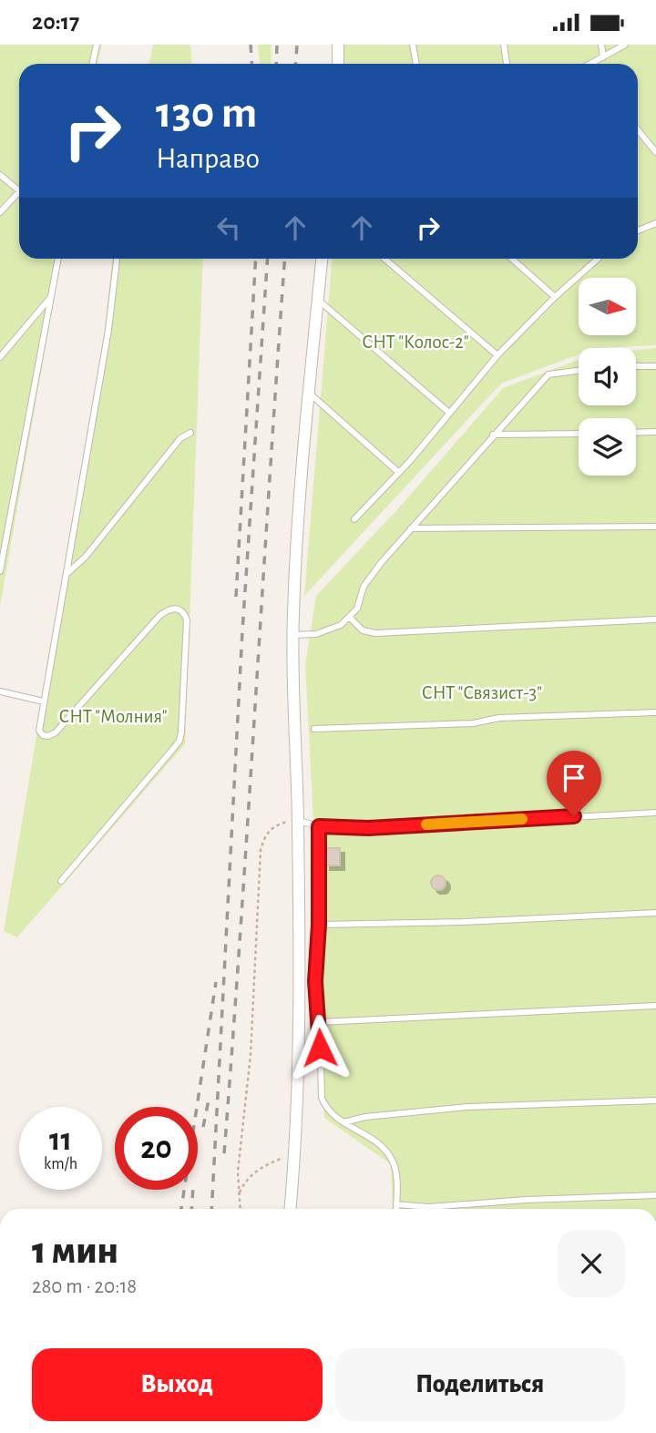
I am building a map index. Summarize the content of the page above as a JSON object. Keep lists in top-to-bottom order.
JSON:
{
  "parks": ["СНТ \"Колос-2\"", "СНТ \"Связист-3\"", "СНТ \"Молния\""],
  "north": "right",
  "page": {
    "status": "20:17",
    "turn": ["130 m", "Направо"],
    "speed": "11 km/h",
    "limit": "20",
    "heading": ["1 мин", "280 m · 20:18"],
    "buttons": ["Выход", "Поделиться"]
  }
}
